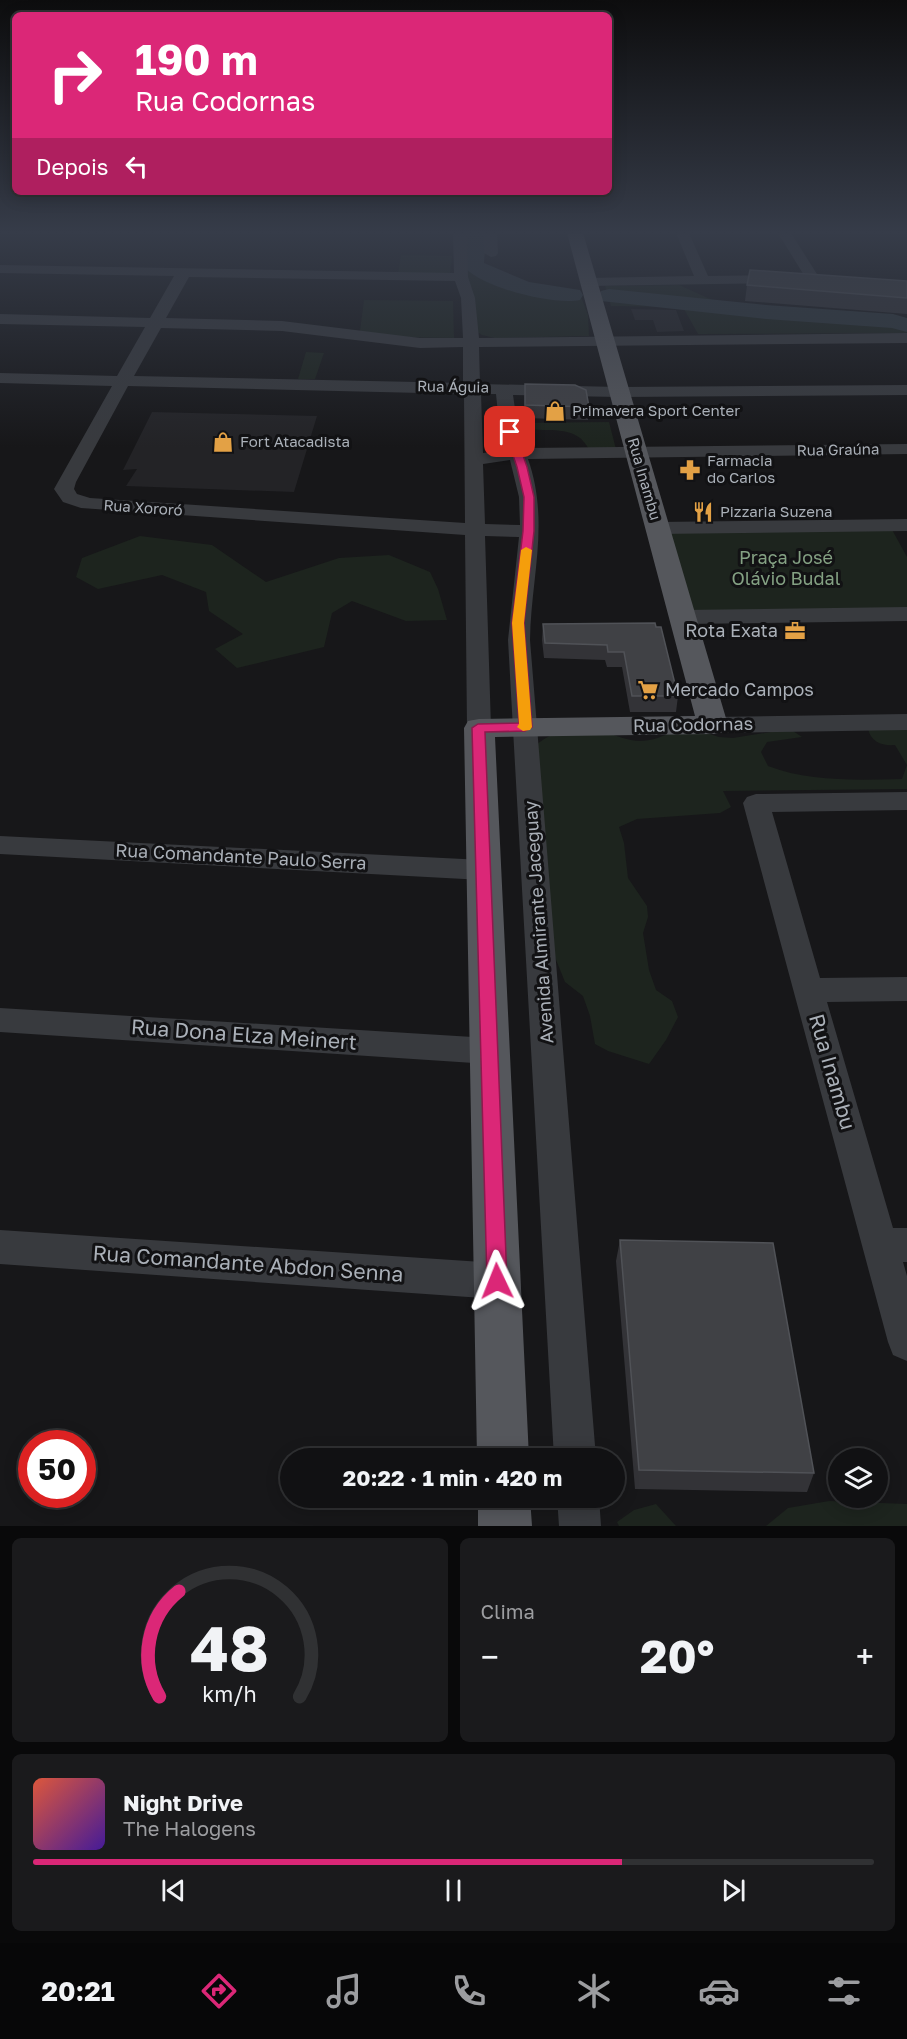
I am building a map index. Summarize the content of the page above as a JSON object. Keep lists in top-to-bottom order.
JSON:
{
  "streets": {
    "main road": ["Rua Inambu", "Rua Codornas"],
    "street": [
      "Rua Águia",
      "Rua Graúna",
      "Rua Xororó",
      "Rua Comandante Paulo Serra",
      "Avenida Almirante Jaceguay",
      "Rua Dona Elza Meinert",
      "Rua Comandante Abdon Senna"
    ]
  },
  "crossings": [
    ["Rua Águia", "Rua Inambu"],
    ["Rua Águia", "Rua Xororó"],
    ["Rua Águia", "Avenida Almirante Jaceguay"],
    ["Rua Graúna", "Rua Inambu"],
    ["Rua Graúna", "Avenida Almirante Jaceguay"],
    ["Rua Inambu", "Rua Codornas"],
    ["Rua Codornas", "Avenida Almirante Jaceguay"]
  ],
  "parks": ["Praça José Olávio Budal"],
  "places": {
    "shop": ["Primavera Sport Center", "Fort Atacadista"],
    "pharmacy": ["Farmacia do Carlos"],
    "restaurant": ["Pizzaria Suzena"],
    "office": ["Rota Exata"],
    "supermarket": ["Mercado Campos"]
  },
  "page": {
    "turn": ["190 m", "Rua Codornas"],
    "then": "Depois",
    "limit": "50",
    "trip": "20:22 · 1 min · 420 m",
    "tile": "Clima",
    "heat": ["−", "20°", "+"],
    "song": ["Night Drive", "The Halogens"],
    "tabs": "20:21",
    "gauge": ["48", "km/h"]
  }
}
